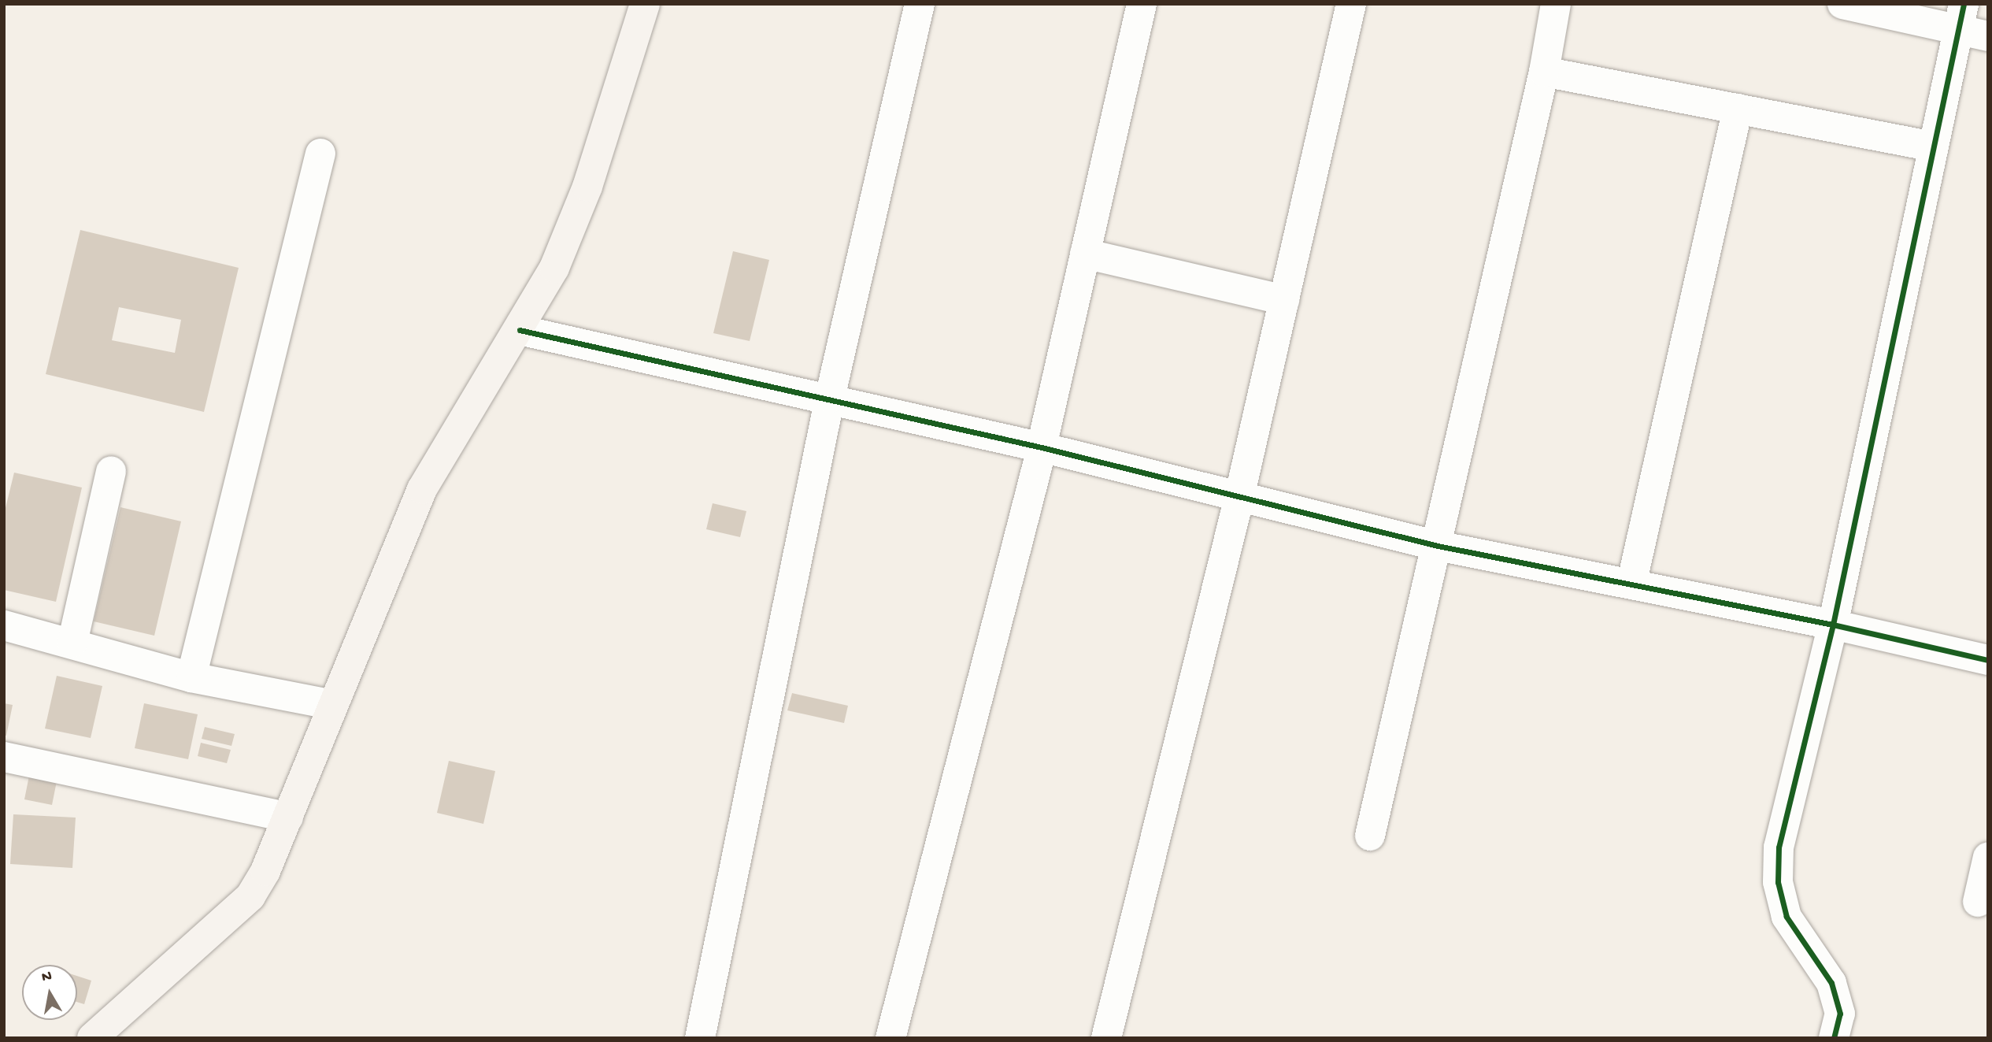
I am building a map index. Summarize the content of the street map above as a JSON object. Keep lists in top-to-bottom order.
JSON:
{
  "north": "top"
}
